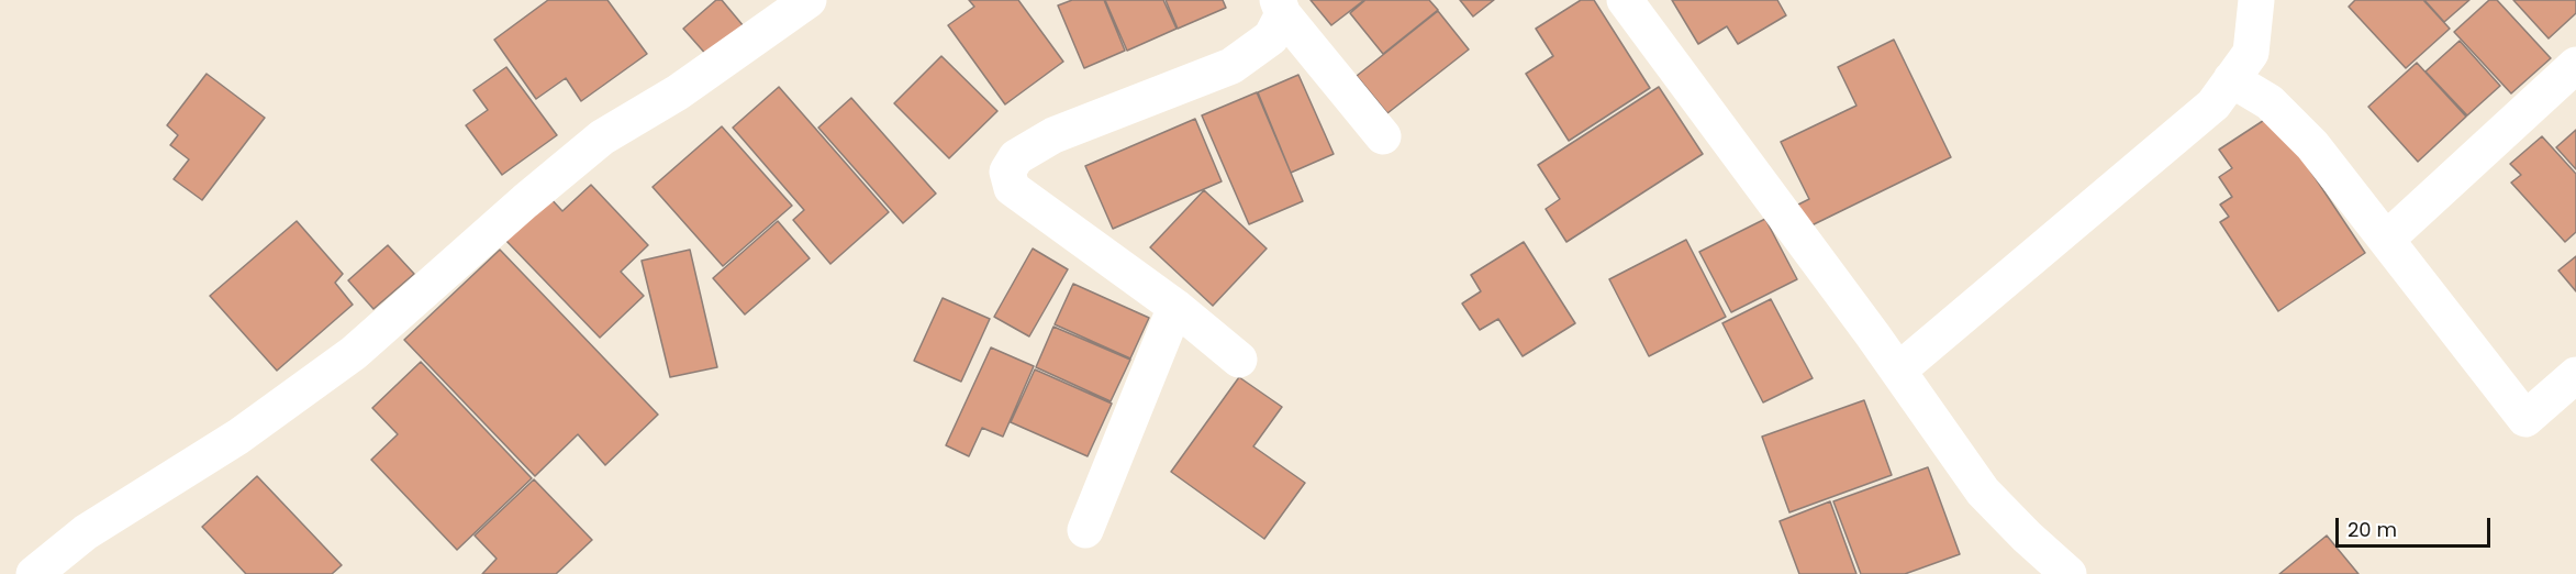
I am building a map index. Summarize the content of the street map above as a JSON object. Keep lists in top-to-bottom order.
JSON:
{
  "scale_bar": "20 m"
}
